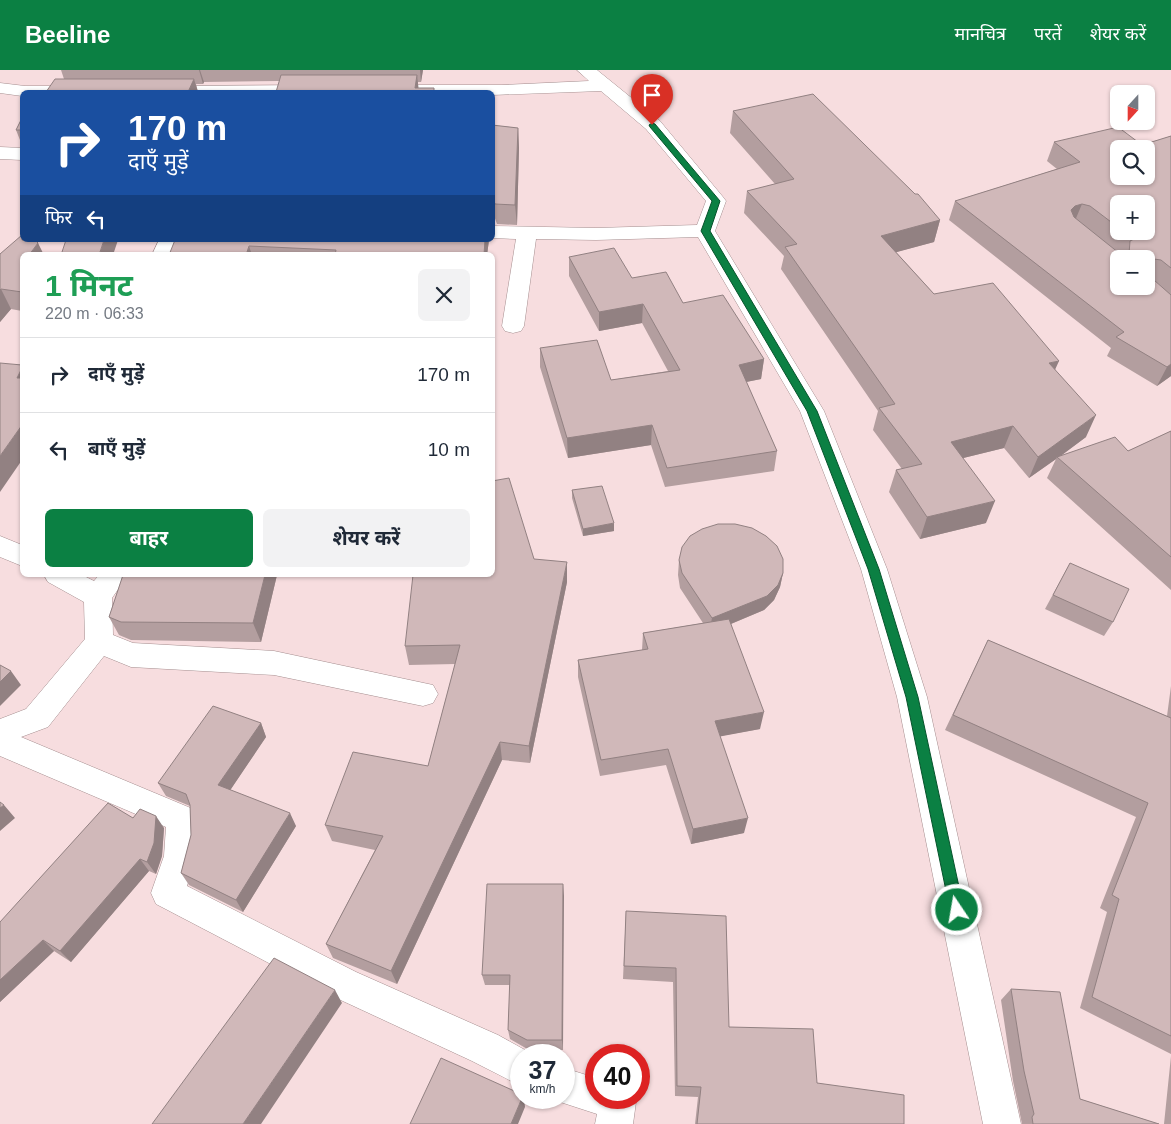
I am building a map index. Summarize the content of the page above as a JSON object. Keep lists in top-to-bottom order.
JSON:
{
  "north": "bottom",
  "page": {
    "header": "Beeline",
    "nav": ["मानचित्र", "परतें", "शेयर करें"],
    "map_buttons": ["+", "−"],
    "turn": ["170 m", "दाएँ मुड़ें"],
    "then": "फिर",
    "heading": ["1 मिनट", "220 m · 06:33"],
    "list": [
      {
        "name": "दाएँ मुड़ें",
        "value": "170 m"
      },
      {
        "name": "बाएँ मुड़ें",
        "value": "10 m"
      }
    ],
    "buttons": ["बाहर", "शेयर करें"],
    "speed": "37 km/h",
    "limit": "40"
  }
}
